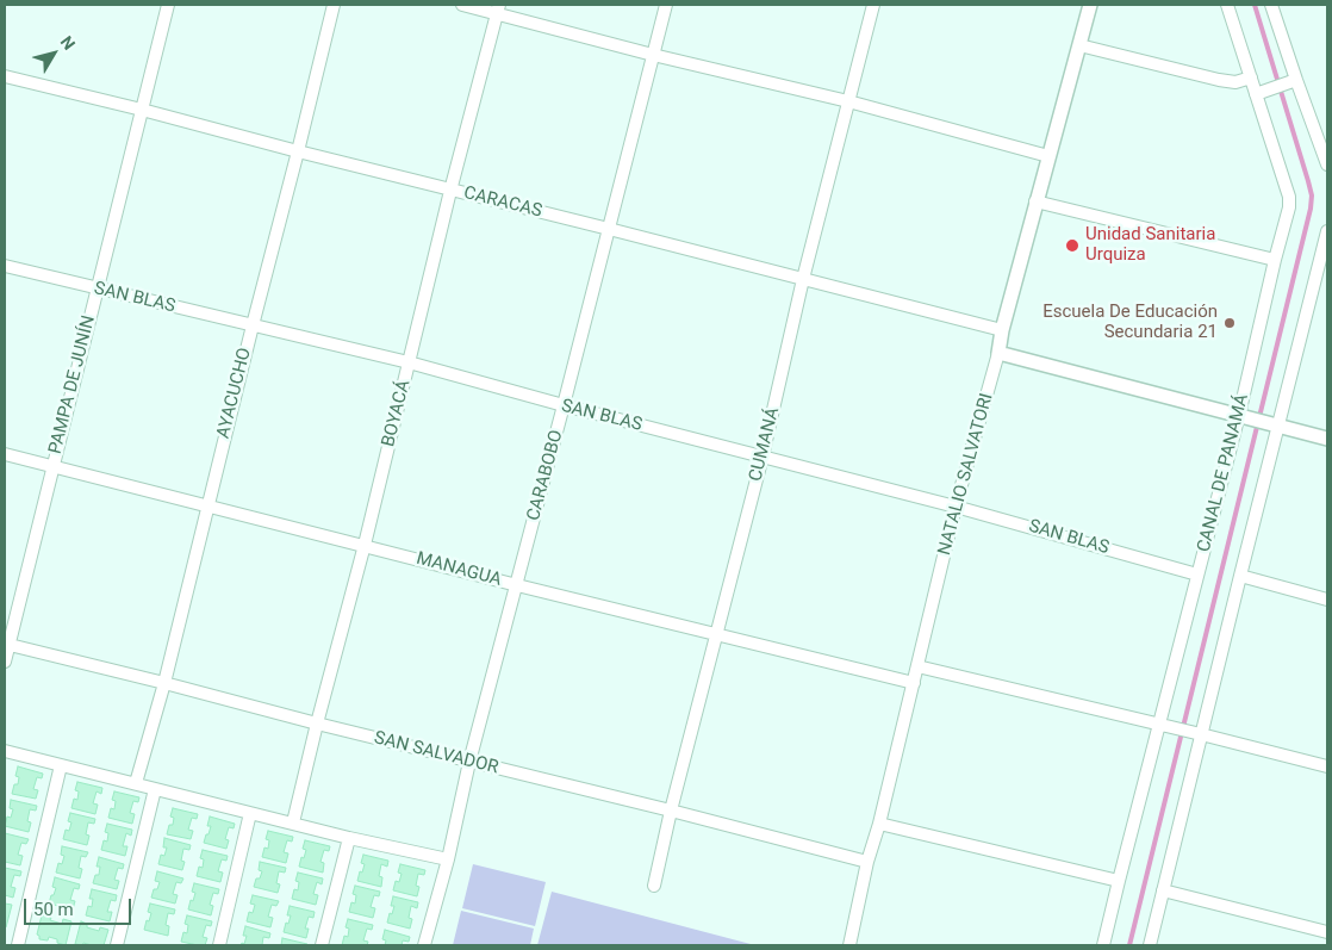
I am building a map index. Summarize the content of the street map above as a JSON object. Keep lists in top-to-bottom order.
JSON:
{
  "streets": {
    "street": [
      "CARACAS",
      "SAN BLAS",
      "PAMPA DE JUNÍN",
      "AYACUCHO",
      "BOYACÁ",
      "CUMANÁ",
      "CANAL DE PANAMÁ",
      "NATALIO SALVATORI",
      "CARABOBO",
      "MANAGUA",
      "SAN SALVADOR"
    ]
  },
  "crossings": [
    ["CARACAS", "PAMPA DE JUNÍN"],
    ["CARACAS", "AYACUCHO"],
    ["CARACAS", "BOYACÁ"],
    ["CARACAS", "CUMANÁ"],
    ["CARACAS", "NATALIO SALVATORI"],
    ["CARACAS", "CARABOBO"],
    ["SAN BLAS", "PAMPA DE JUNÍN"],
    ["SAN BLAS", "AYACUCHO"],
    ["SAN BLAS", "BOYACÁ"],
    ["SAN BLAS", "CUMANÁ"],
    ["SAN BLAS", "CANAL DE PANAMÁ"],
    ["SAN BLAS", "NATALIO SALVATORI"],
    ["SAN BLAS", "CARABOBO"],
    ["PAMPA DE JUNÍN", "MANAGUA"],
    ["PAMPA DE JUNÍN", "SAN SALVADOR"],
    ["AYACUCHO", "MANAGUA"],
    ["AYACUCHO", "SAN SALVADOR"],
    ["BOYACÁ", "MANAGUA"],
    ["BOYACÁ", "SAN SALVADOR"],
    ["CUMANÁ", "MANAGUA"],
    ["CUMANÁ", "SAN SALVADOR"],
    ["NATALIO SALVATORI", "MANAGUA"],
    ["NATALIO SALVATORI", "SAN SALVADOR"],
    ["CARABOBO", "MANAGUA"],
    ["CARABOBO", "SAN SALVADOR"]
  ],
  "places": ["Unidad Sanitaria Urquiza", "Escuela De Educación Secundaria 21"],
  "scale_bar": "50 m",
  "north": "top right"
}
